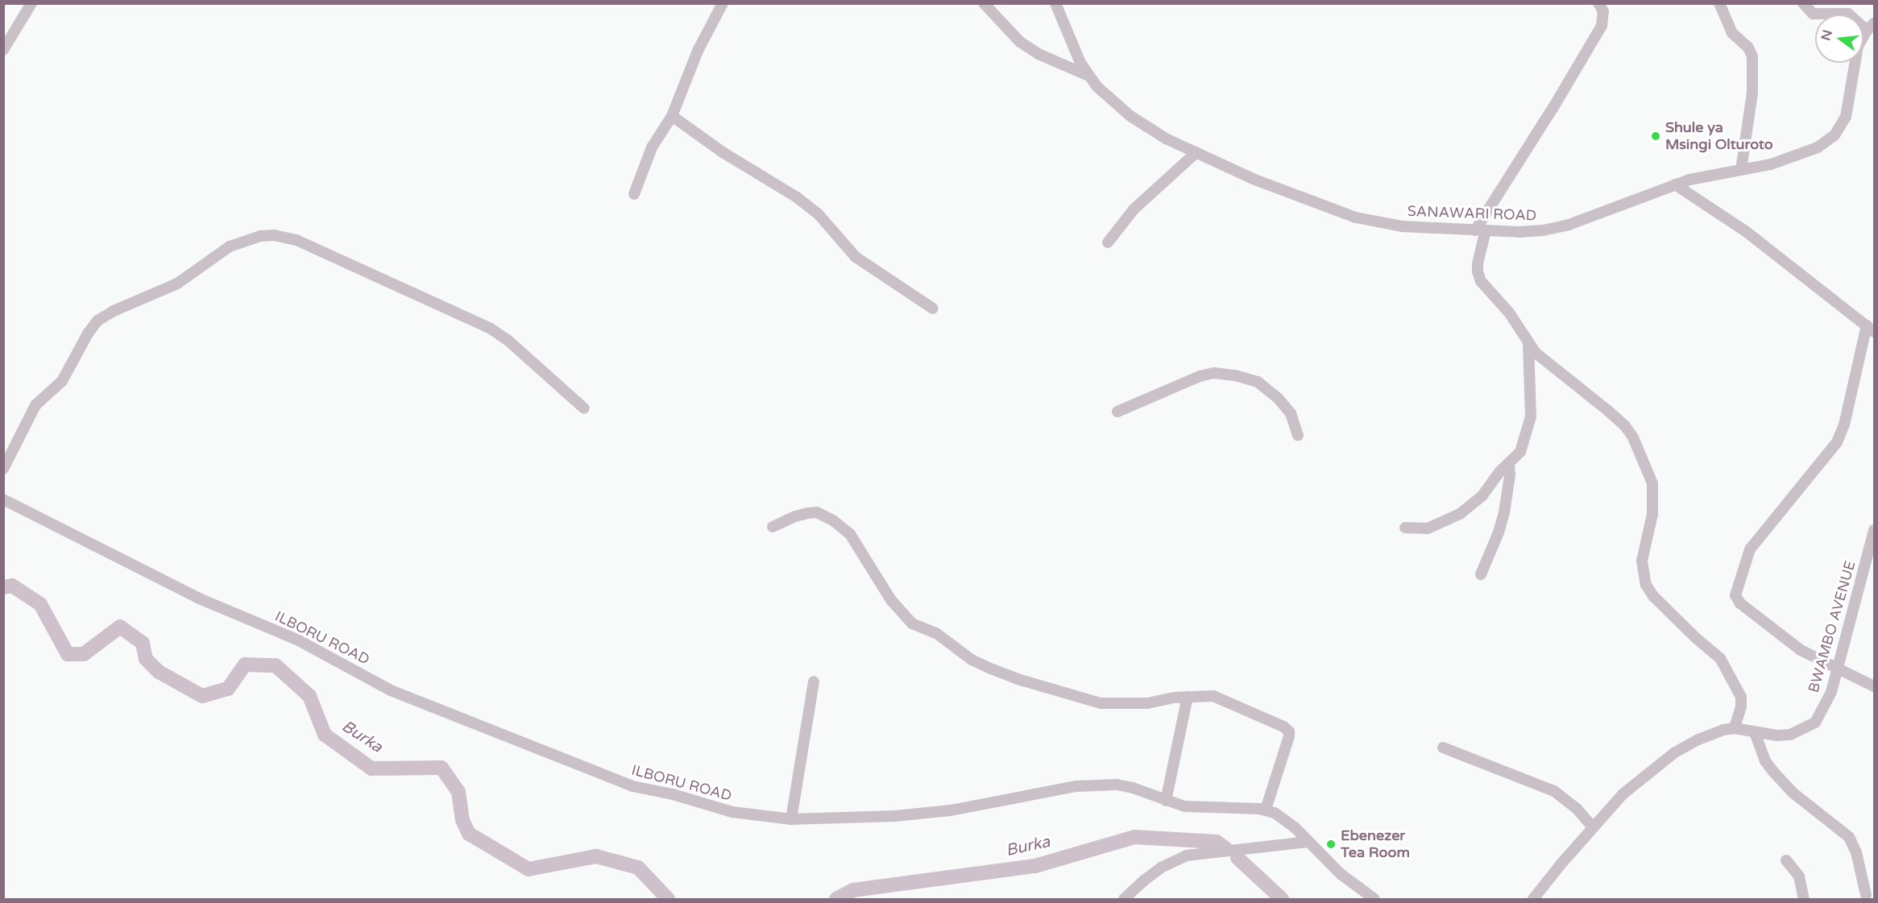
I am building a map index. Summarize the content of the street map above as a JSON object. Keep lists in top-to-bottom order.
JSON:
{
  "streets": {
    "street": ["SANAWARI ROAD", "BWAMBO AVENUE", "ILBORU ROAD"]
  },
  "water": ["Burka"],
  "places": ["Shule ya Msingi Olturoto", "Ebenezer Tea Room"],
  "north": "left"
}
